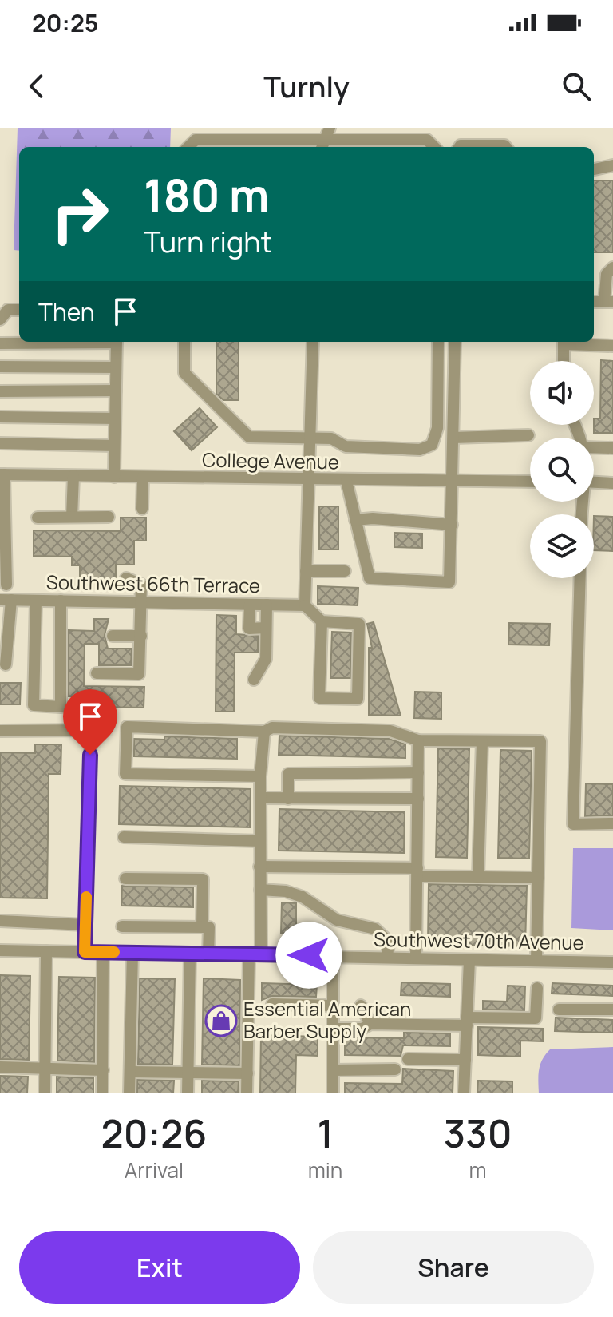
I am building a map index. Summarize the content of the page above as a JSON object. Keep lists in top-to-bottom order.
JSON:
{
  "streets": {
    "street": ["College Avenue", "Southwest 66th Terrace", "Southwest 70th Avenue"]
  },
  "places": {
    "shop": ["Essential American Barber Supply"]
  },
  "page": {
    "status": "20:25",
    "header": "Turnly",
    "turn": ["180 m", "Turn right"],
    "then": "Then",
    "eta": [
      "20:26",
      "Arrival",
      "1",
      "min",
      "330",
      "m"
    ],
    "buttons": ["Exit", "Share"]
  }
}
